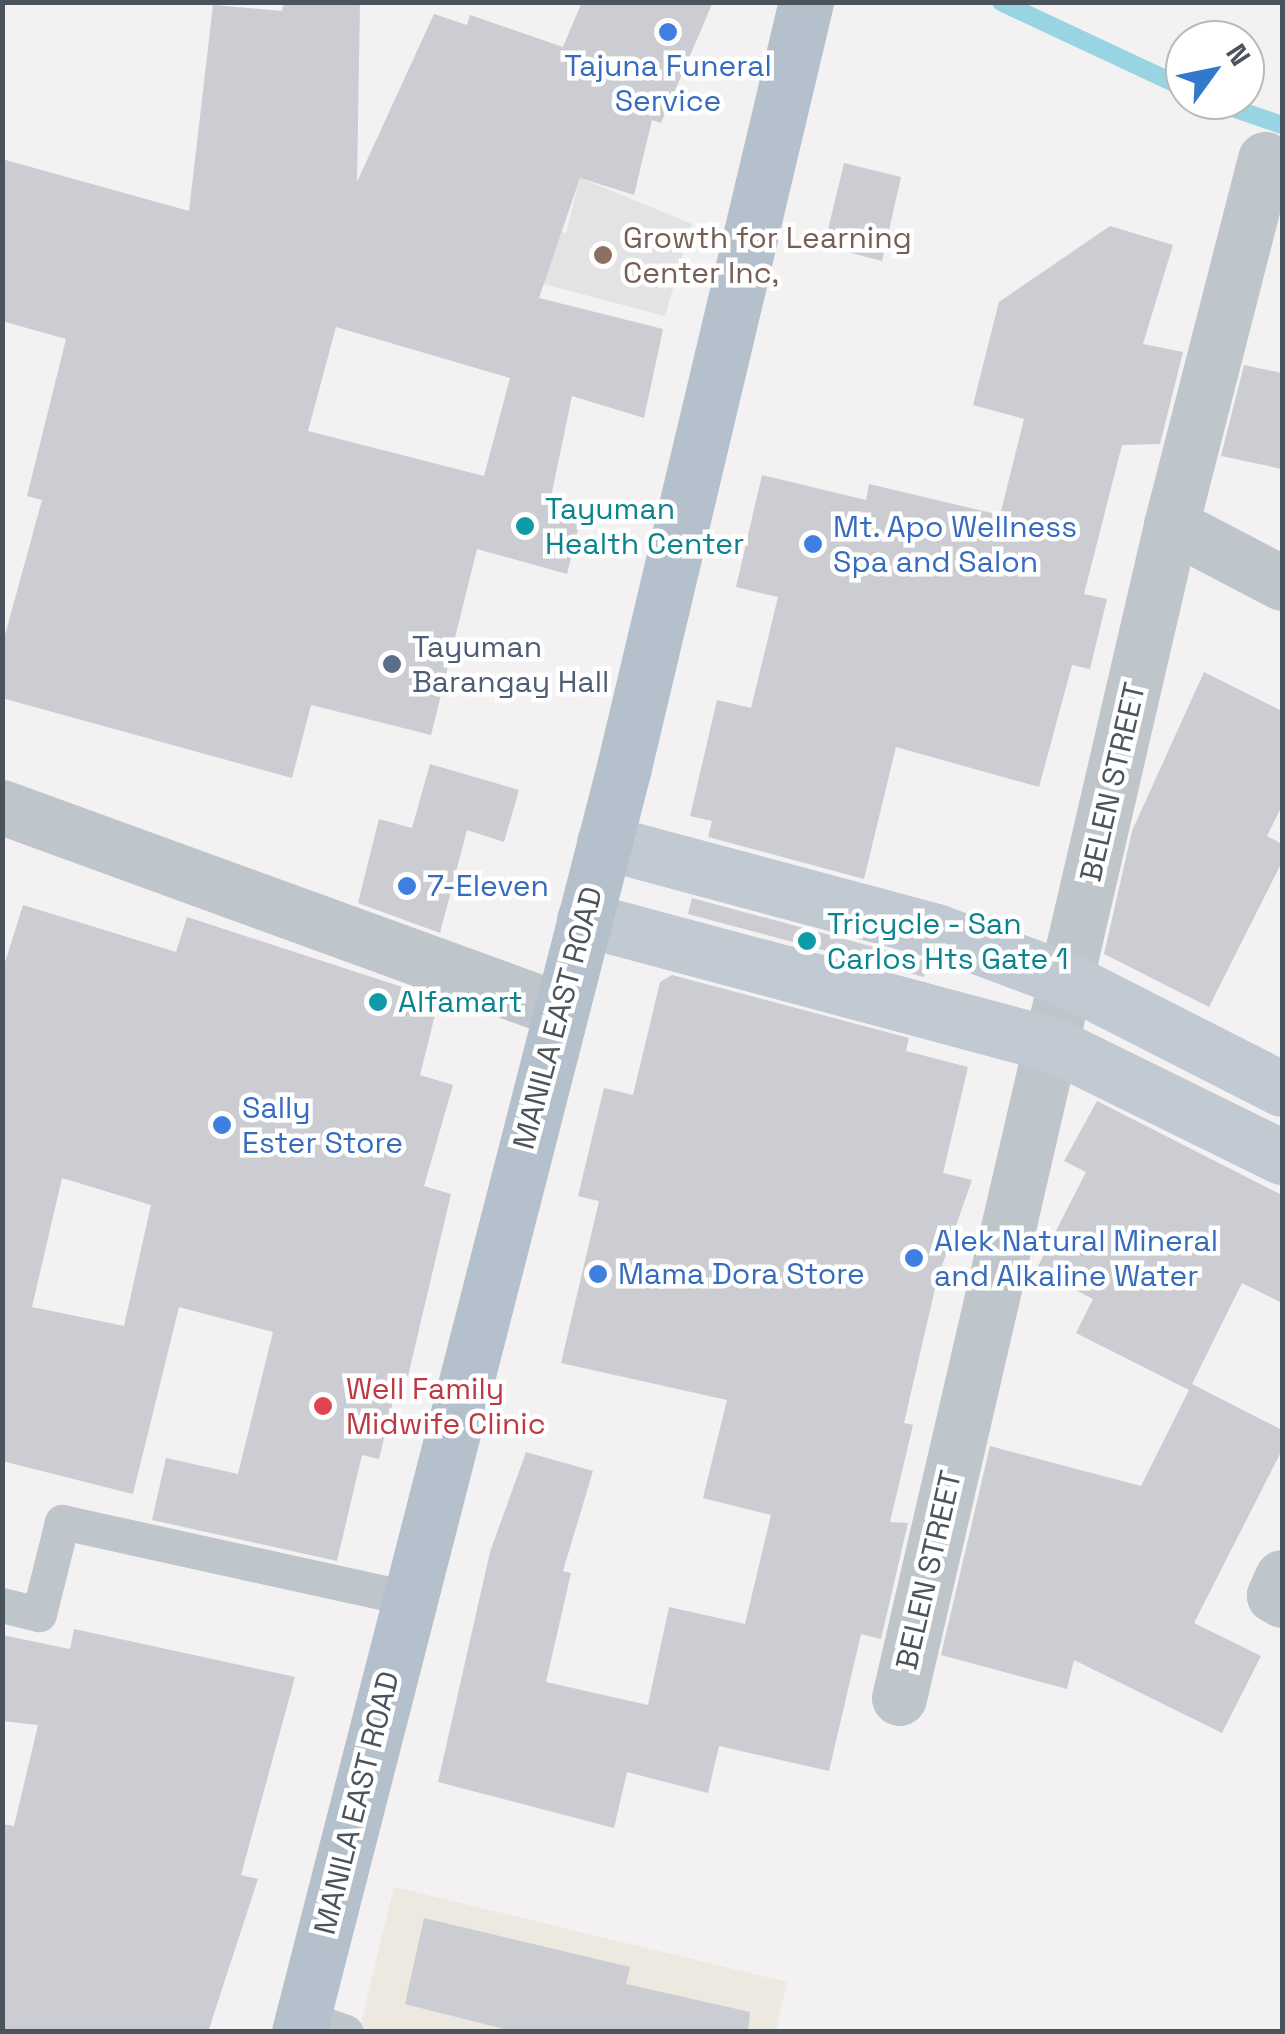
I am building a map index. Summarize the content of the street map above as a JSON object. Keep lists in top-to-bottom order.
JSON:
{
  "streets": {
    "main road": ["MANILA EAST ROAD"],
    "street": ["BELEN STREET"]
  },
  "places": [
    "Tajuna Funeral Service",
    "Growth for Learning Center Inc,",
    "Tayuman Health Center",
    "Mt. Apo Wellness Spa and Salon",
    "Tayuman Barangay Hall",
    "7-Eleven",
    "Tricycle - San Carlos Hts Gate 1",
    "Alfamart",
    "Sally Ester Store",
    "Alek Natural Mineral and Alkaline Water",
    "Mama Dora Store",
    "Well Family Midwife Clinic"
  ],
  "north": "top right"
}
